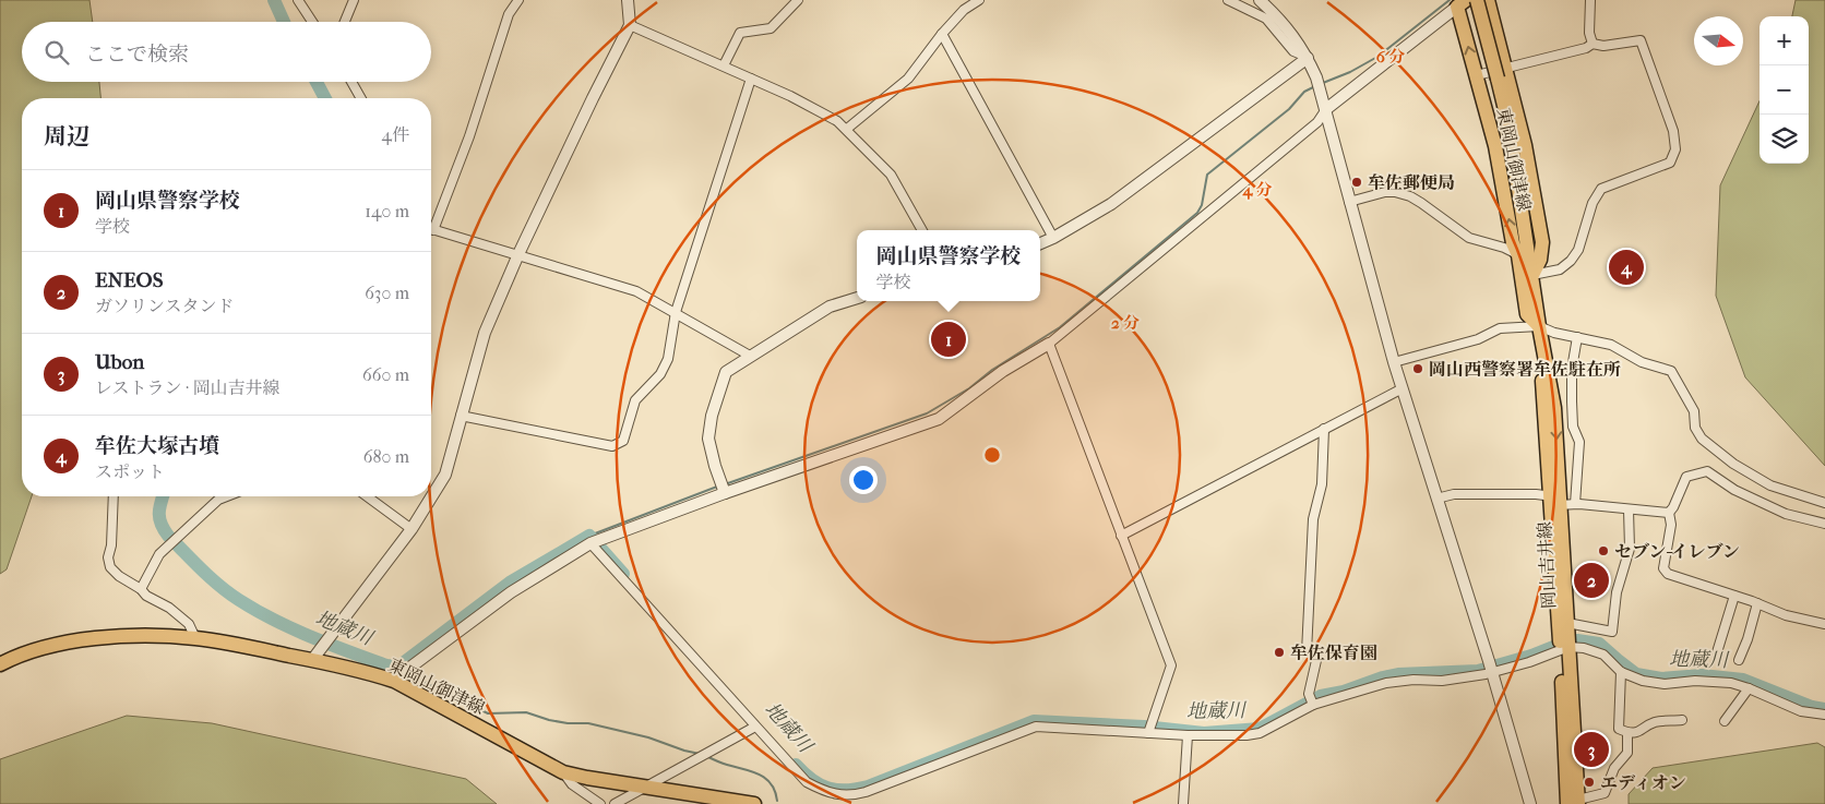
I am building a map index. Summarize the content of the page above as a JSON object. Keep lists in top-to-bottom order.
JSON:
{
  "streets": {
    "main road": ["東岡山御津線", "岡山吉井線"]
  },
  "crossings": [
    ["東岡山御津線", "岡山吉井線"]
  ],
  "water": ["地蔵川"],
  "places": [
    "牟佐郵便局",
    "岡山西警察署牟佐駐在所",
    "セブン-イレブン",
    "牟佐保育園",
    "エディオン"
  ],
  "north": "right",
  "page": {
    "map_buttons": ["+", "−"],
    "search": "ここで検索",
    "heading": ["周辺", "4件"],
    "list": [
      {
        "mark": "1",
        "name": "岡山県警察学校",
        "note": "学校",
        "value": "140 m"
      },
      {
        "mark": "2",
        "name": "ENEOS",
        "note": "ガソリンスタンド",
        "value": "630 m"
      },
      {
        "mark": "3",
        "name": "Ubon",
        "note": "レストラン · 岡山吉井線",
        "value": "660 m"
      },
      {
        "mark": "4",
        "name": "牟佐大塚古墳",
        "note": "スポット",
        "value": "680 m"
      }
    ],
    "popup": ["岡山県警察学校", "学校"],
    "pins": [
      "4",
      "1",
      "2",
      "3"
    ]
  },
  "rings": ["6 分", "4 分", "2 分"]
}
